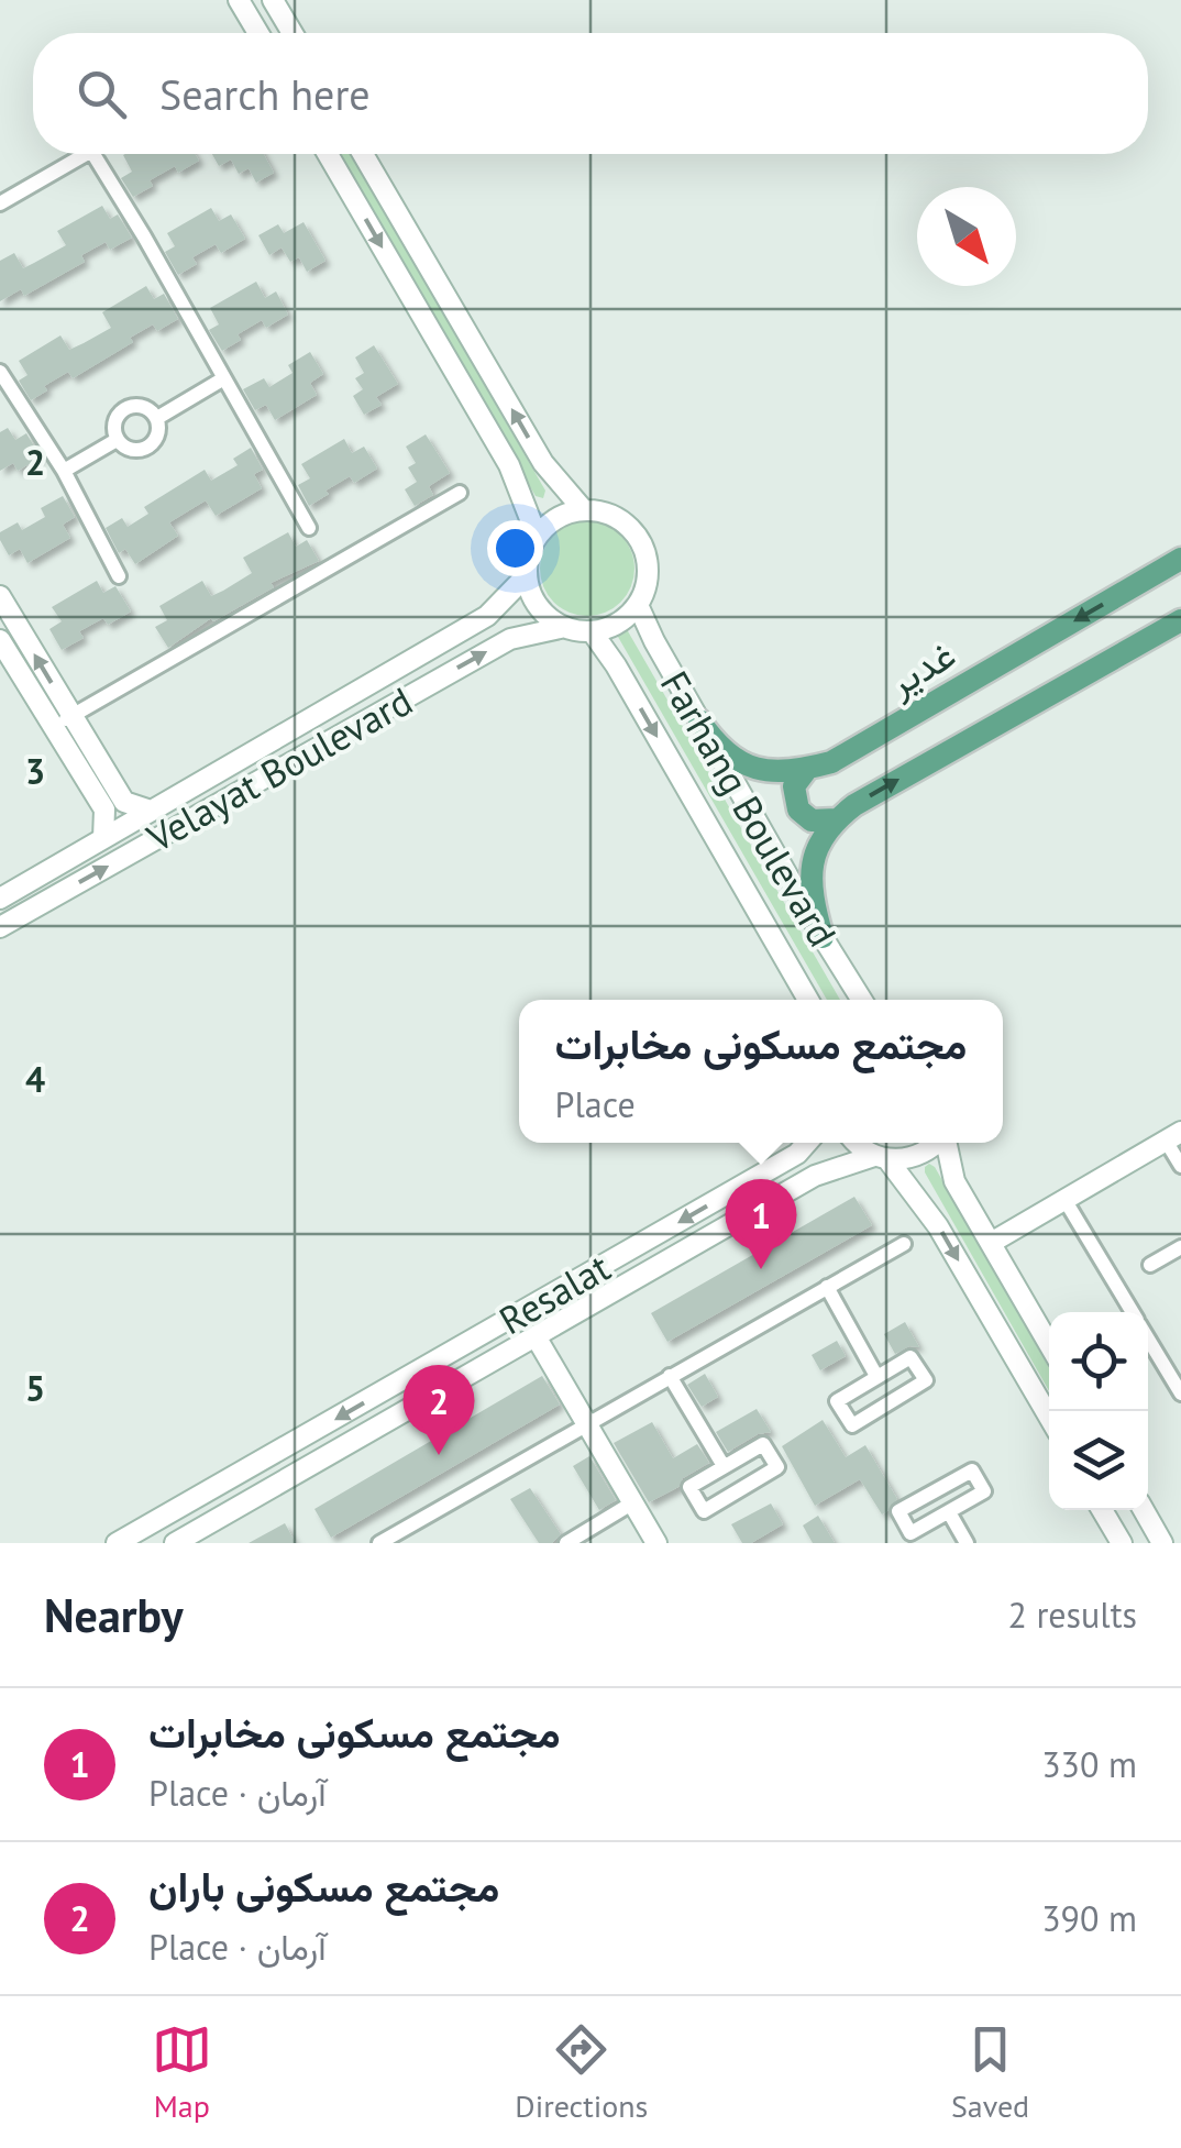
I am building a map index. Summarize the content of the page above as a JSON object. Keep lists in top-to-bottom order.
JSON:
{
  "streets": {
    "main road": ["غدیر"],
    "street": ["Velayat Boulevard", "Farhang Boulevard", "Resalat"]
  },
  "crossings": [
    ["غدیر", "Farhang Boulevard"],
    ["Velayat Boulevard", "Farhang Boulevard"]
  ],
  "north": "bottom right",
  "page": {
    "search": "Search here",
    "popup": ["مجتمع مسکونی مخابرات", "Place"],
    "pins": ["1", "2"],
    "heading": ["Nearby", "2 results"],
    "list": [
      {
        "mark": "1",
        "name": "مجتمع مسکونی مخابرات",
        "note": "Place · آرمان",
        "value": "330 m"
      },
      {
        "mark": "2",
        "name": "مجتمع مسکونی باران",
        "note": "Place · آرمان",
        "value": "390 m"
      }
    ],
    "nav": ["Map", "Directions", "Saved"]
  },
  "grid": {
    "rows": [
      "2",
      "3",
      "4",
      "5"
    ]
  }
}
